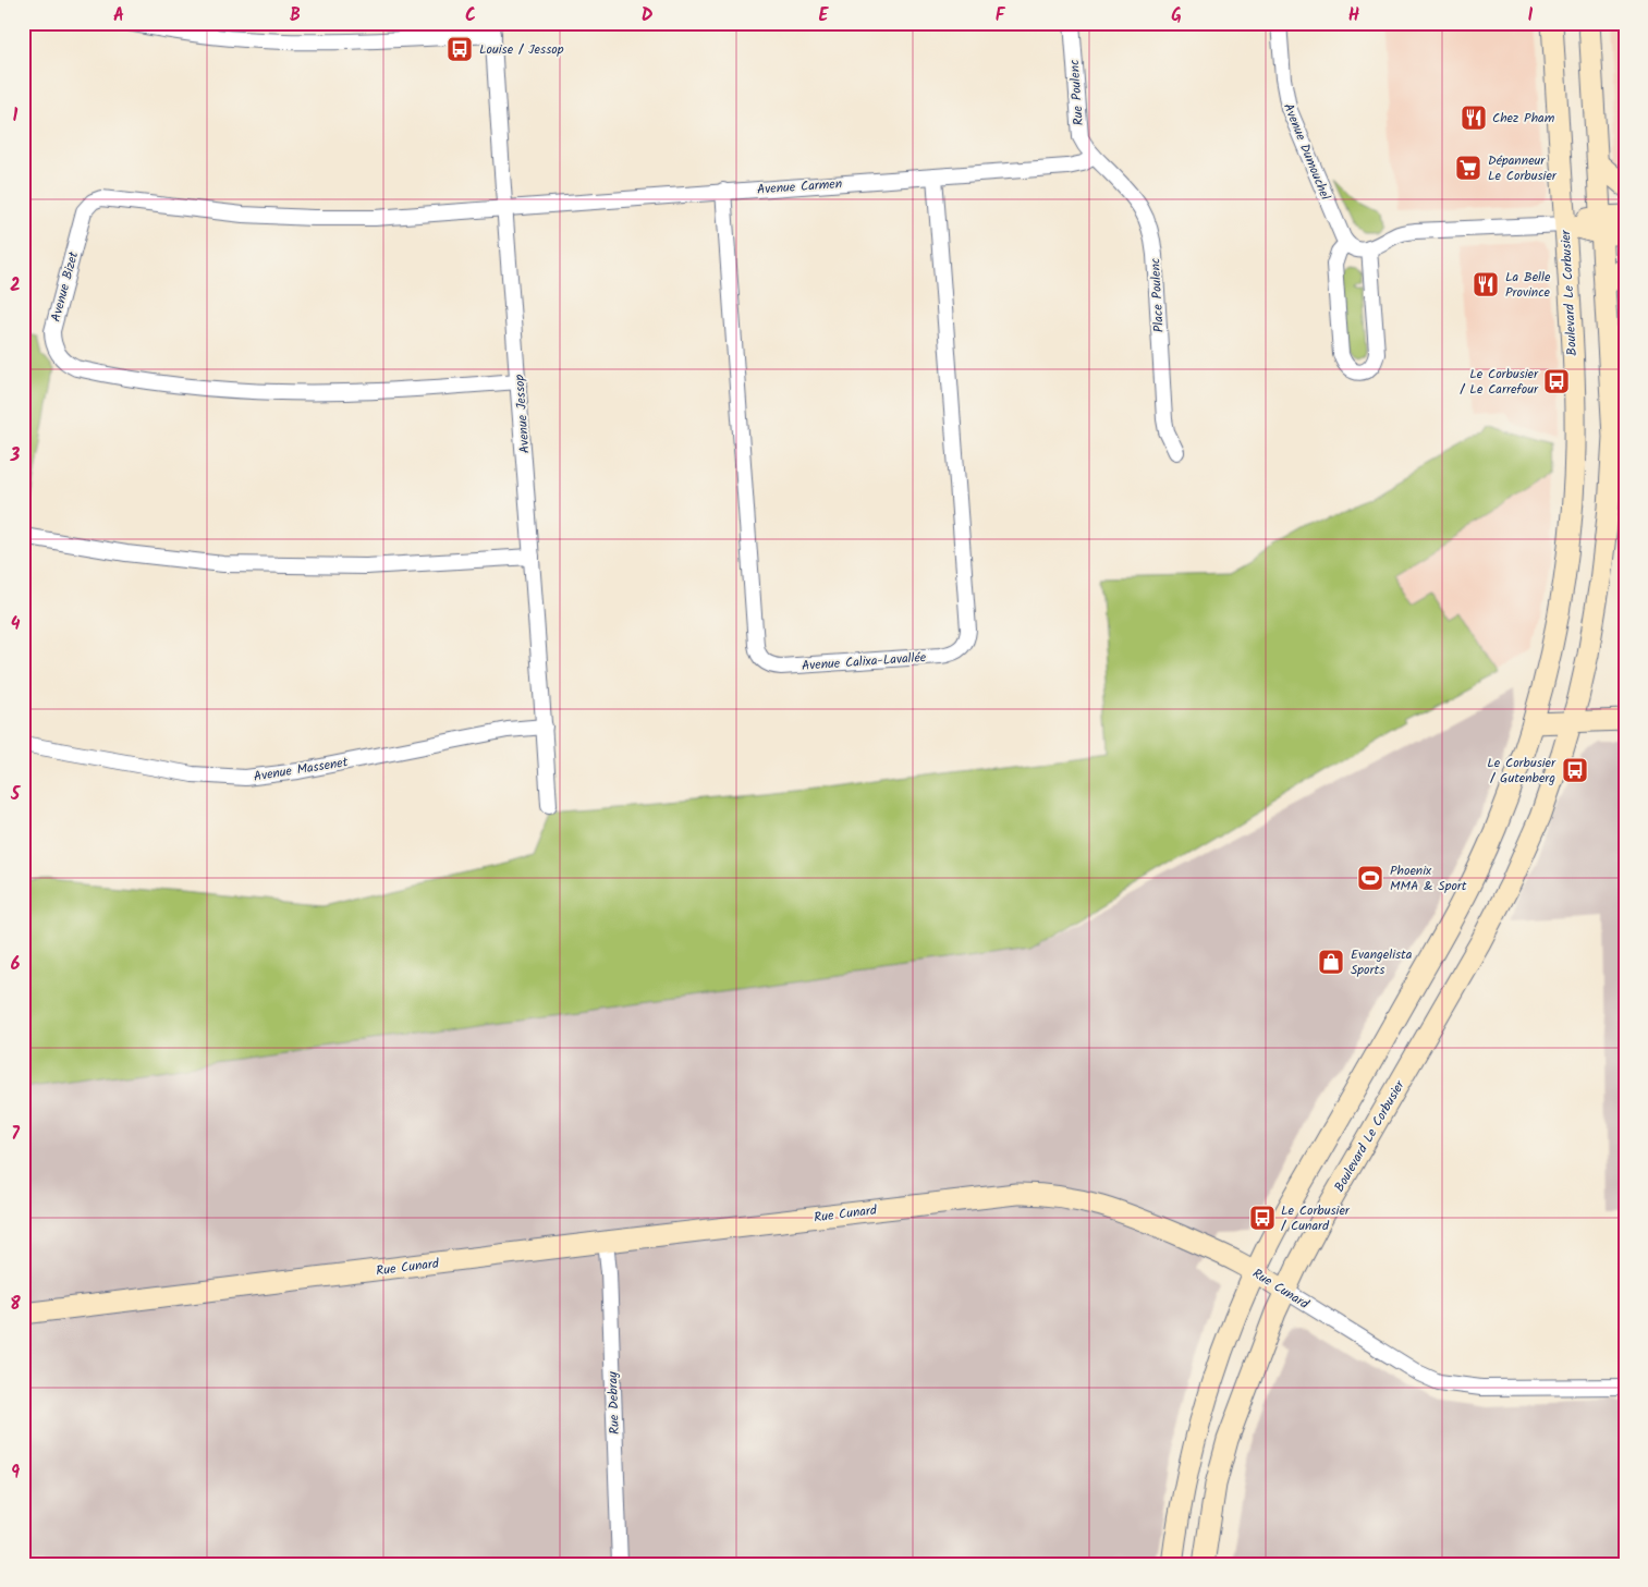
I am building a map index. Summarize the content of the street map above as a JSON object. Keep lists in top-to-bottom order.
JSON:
{
  "streets": {
    "street": [
      "Rue Poulenc",
      "Avenue Dumouchel",
      "Avenue Carmen",
      "Avenue Bizet",
      "Boulevard Le Corbusier",
      "Place Poulenc",
      "Avenue Jessop",
      "Avenue Calixa-Lavallée",
      "Avenue Massenet",
      "Rue Cunard",
      "Rue Debray"
    ]
  },
  "crossings": [
    ["Rue Poulenc", "Avenue Carmen"],
    ["Rue Poulenc", "Place Poulenc"],
    ["Avenue Carmen", "Avenue Bizet"],
    ["Avenue Carmen", "Place Poulenc"],
    ["Avenue Carmen", "Avenue Jessop"],
    ["Avenue Carmen", "Avenue Calixa-Lavallée"],
    ["Avenue Bizet", "Avenue Jessop"],
    ["Boulevard Le Corbusier", "Rue Cunard"],
    ["Avenue Jessop", "Avenue Massenet"],
    ["Rue Cunard", "Rue Debray"]
  ],
  "places": {
    "bus stop": [
      "Louise / Jessop",
      "Le Corbusier / Le Carrefour",
      "Le Corbusier / Gutenberg",
      "Le Corbusier / Cunard"
    ],
    "restaurant": ["Chez Pham", "La Belle Province"],
    "supermarket": ["Dépanneur Le Corbusier"],
    "sports": ["Phoenix MMA & Sport"],
    "shop": ["Evangelista Sports"]
  },
  "grid": {
    "columns": [
      "A",
      "B",
      "C",
      "D",
      "E",
      "F",
      "G",
      "H",
      "I"
    ],
    "rows": [
      "1",
      "2",
      "3",
      "4",
      "5",
      "6",
      "7",
      "8",
      "9"
    ]
  }
}
